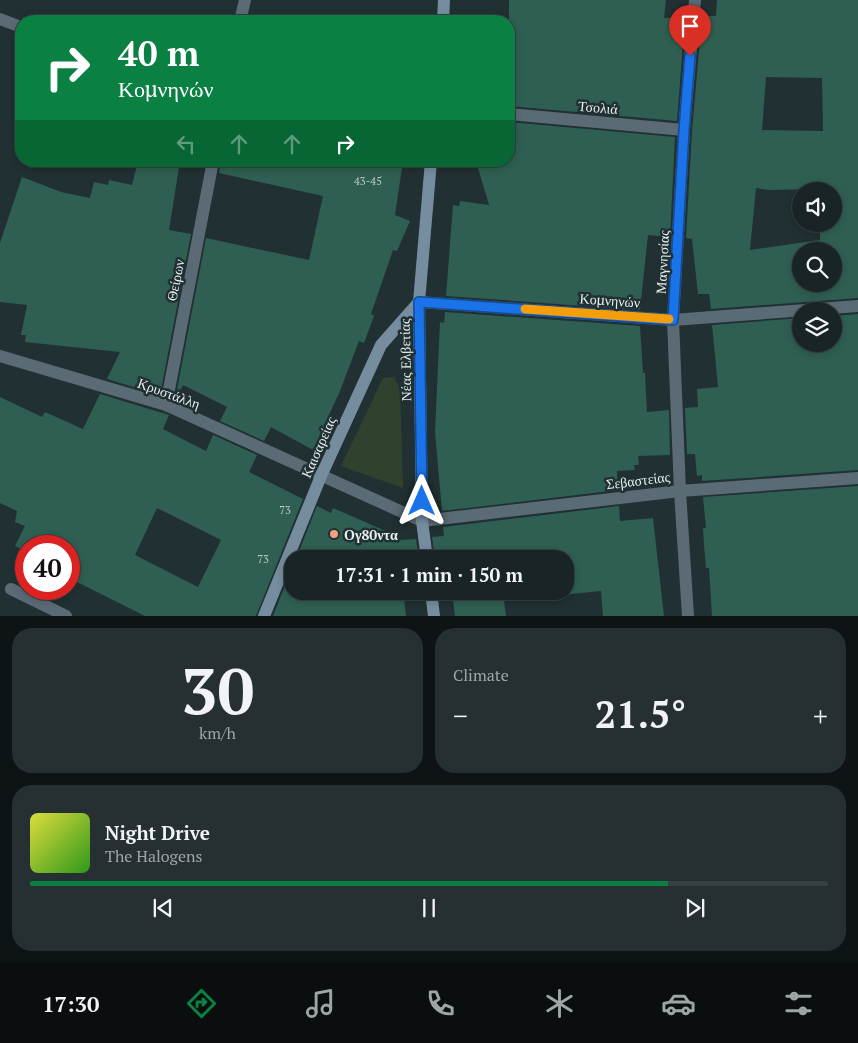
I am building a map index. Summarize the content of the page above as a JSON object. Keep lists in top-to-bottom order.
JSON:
{
  "streets": {
    "street": [
      "Τσολιά",
      "Μαγνησίας",
      "Θείρων",
      "Κομνηνών",
      "Νέας Ελβετίας",
      "Κρυστάλλη",
      "Καισαρείας",
      "Σεβαστείας"
    ]
  },
  "crossings": [
    ["Τσολιά", "Μαγνησίας"],
    ["Μαγνησίας", "Κομνηνών"],
    ["Μαγνησίας", "Σεβαστείας"],
    ["Θείρων", "Κρυστάλλη"],
    ["Κομνηνών", "Νέας Ελβετίας"],
    ["Κομνηνών", "Καισαρείας"],
    ["Νέας Ελβετίας", "Κρυστάλλη"],
    ["Νέας Ελβετίας", "Καισαρείας"],
    ["Νέας Ελβετίας", "Σεβαστείας"],
    ["Κρυστάλλη", "Καισαρείας"],
    ["Κρυστάλλη", "Σεβαστείας"]
  ],
  "places": ["Ογ80ντα"],
  "house_numbers": ["43-45", "73", "73"],
  "page": {
    "turn": ["40 m", "Κομνηνών"],
    "limit": "40",
    "trip": "17:31 · 1 min · 150 m",
    "tile": [
      ["30", "km/h"],
      "Climate"
    ],
    "heat": ["−", "21.5°", "+"],
    "song": ["Night Drive", "The Halogens"],
    "tabs": "17:30"
  }
}
